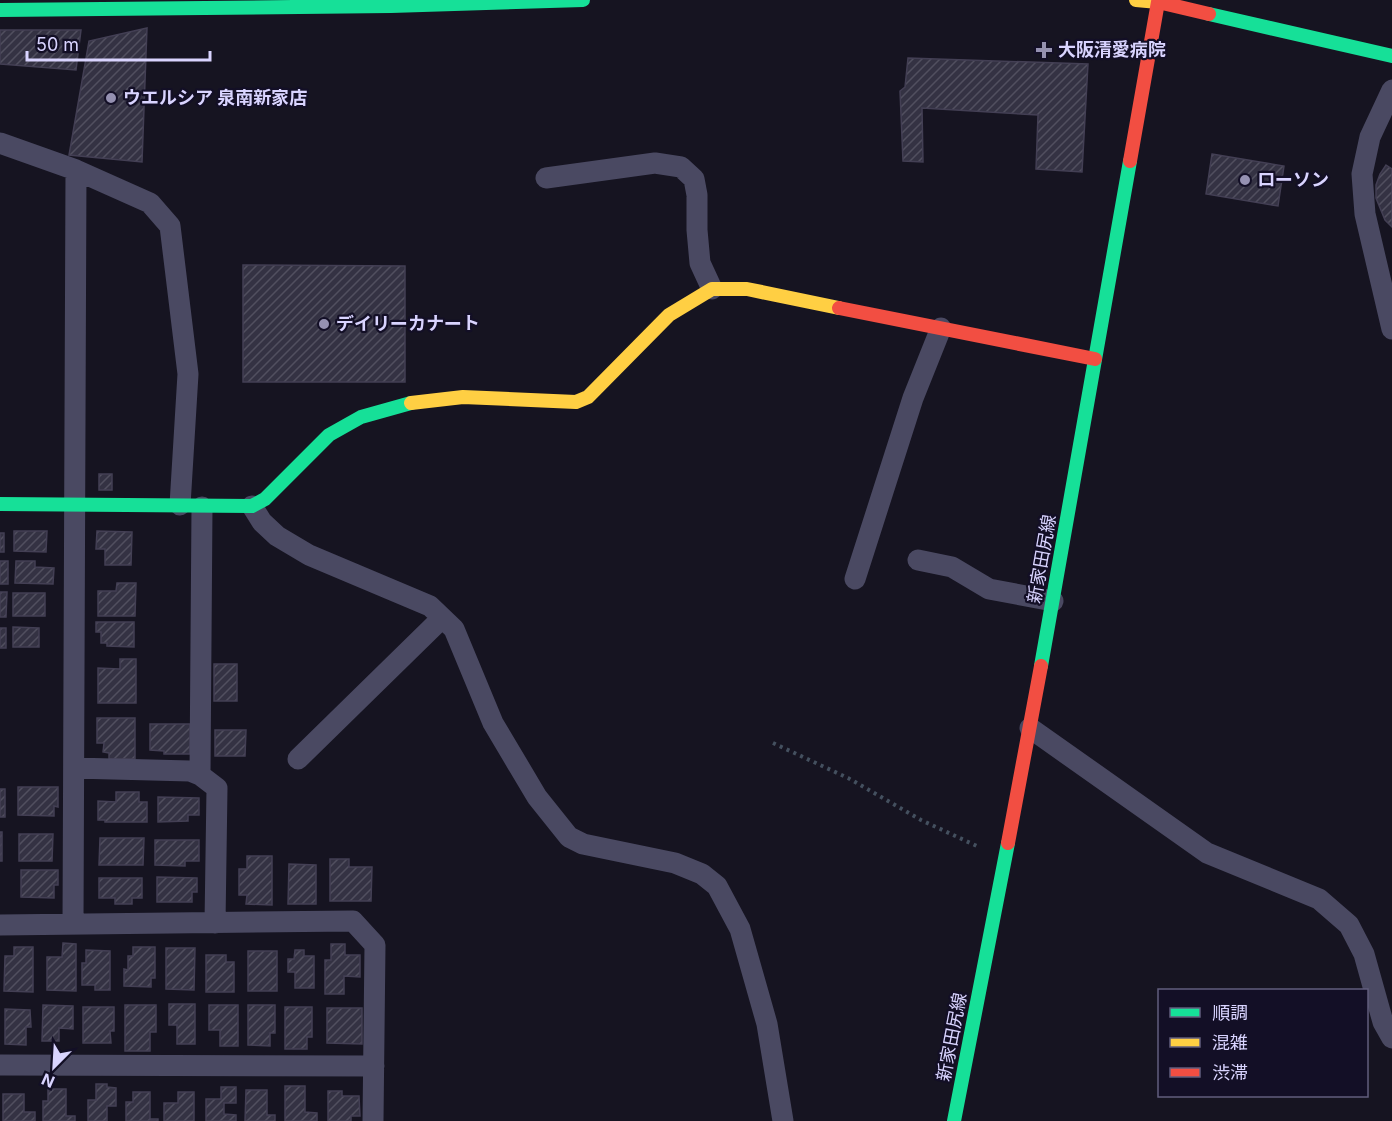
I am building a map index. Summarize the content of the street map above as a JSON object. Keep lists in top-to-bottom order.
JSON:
{
  "streets": {
    "main road": ["新家田尻線"]
  },
  "places": {
    "health": ["大阪清愛病院"],
    "other": ["ウエルシア 泉南新家店", "ローソン", "デイリーカナート"]
  },
  "legend": ["順調", "混雑", "渋滞"],
  "scale_bar": "50 m",
  "north": "bottom left"
}
